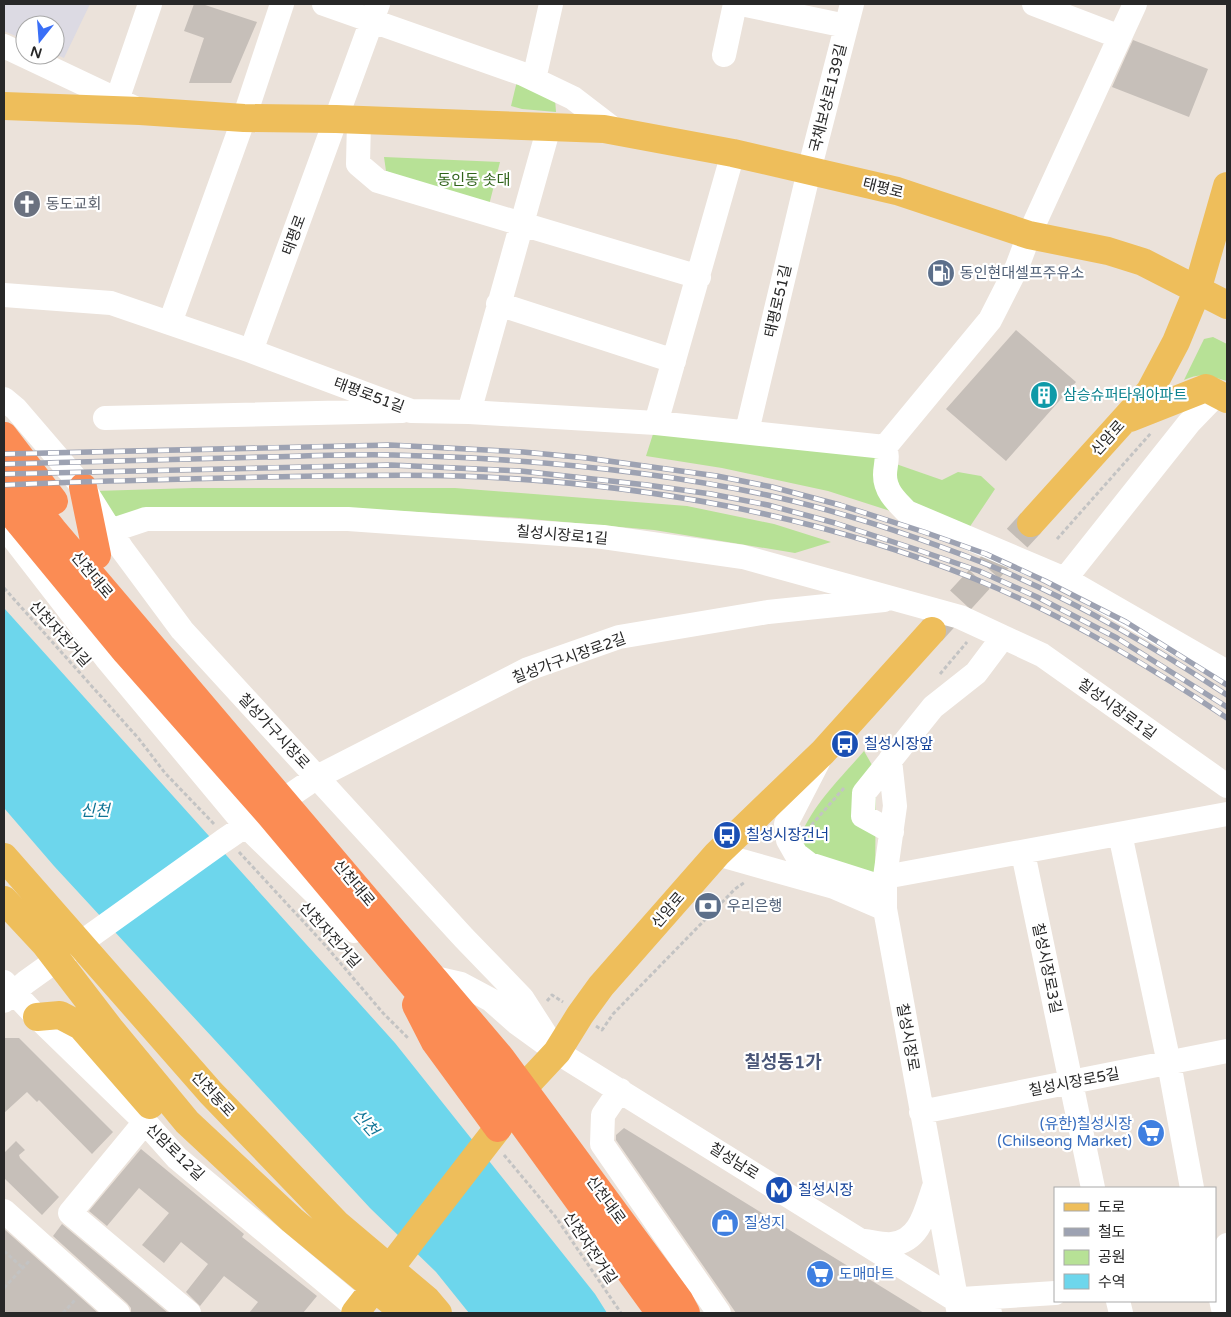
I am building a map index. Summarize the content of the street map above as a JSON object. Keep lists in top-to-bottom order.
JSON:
{
  "streets": {
    "highway": ["신천대로"],
    "main road": ["태평로", "신암로", "신천동로"],
    "street": [
      "국채보상로139길",
      "태평로51길",
      "칠성시장로1길",
      "칠성가구시장로2길",
      "칠성가구시장로",
      "칠성시장로3길",
      "칠성시장로",
      "칠성시장로5길",
      "신암로12길",
      "칠성남로"
    ],
    "path": ["신천자전거길"]
  },
  "crossings": [
    ["국채보상로139길", "태평로"],
    ["국채보상로139길", "태평로51길"],
    ["태평로", "태평로51길"],
    ["태평로", "신암로"],
    ["신암로", "신천자전거길"],
    ["신암로", "칠성가구시장로"],
    ["신암로", "칠성시장로"],
    ["신암로", "신암로12길"],
    ["신암로", "칠성남로"],
    ["칠성시장로1길", "칠성가구시장로2길"],
    ["칠성시장로1길", "칠성가구시장로"],
    ["신천자전거길", "칠성가구시장로2길"],
    ["칠성가구시장로2길", "칠성가구시장로"],
    ["칠성가구시장로2길", "신암로12길"],
    ["칠성가구시장로", "칠성남로"],
    ["칠성시장로3길", "칠성시장로5길"],
    ["칠성시장로", "칠성시장로5길"],
    ["칠성시장로", "칠성남로"]
  ],
  "districts": ["칠성동1가"],
  "water": ["신천"],
  "parks": ["동인동 솟대"],
  "places": {
    "church": ["동도교회"],
    "fuel station": ["동인현대셀프주유소"],
    "building": ["삼승슈퍼타워아파트"],
    "bus stop": ["칠성시장앞", "칠성시장건너"],
    "bank": ["우리은행"],
    "supermarket": ["(유한)칠성시장 (Chilseong Market)", "도매마트"],
    "metro station": ["칠성시장"],
    "shop": ["질성지"]
  },
  "legend": [
    "도로",
    "철도",
    "공원",
    "수역"
  ],
  "north": "bottom"
}
